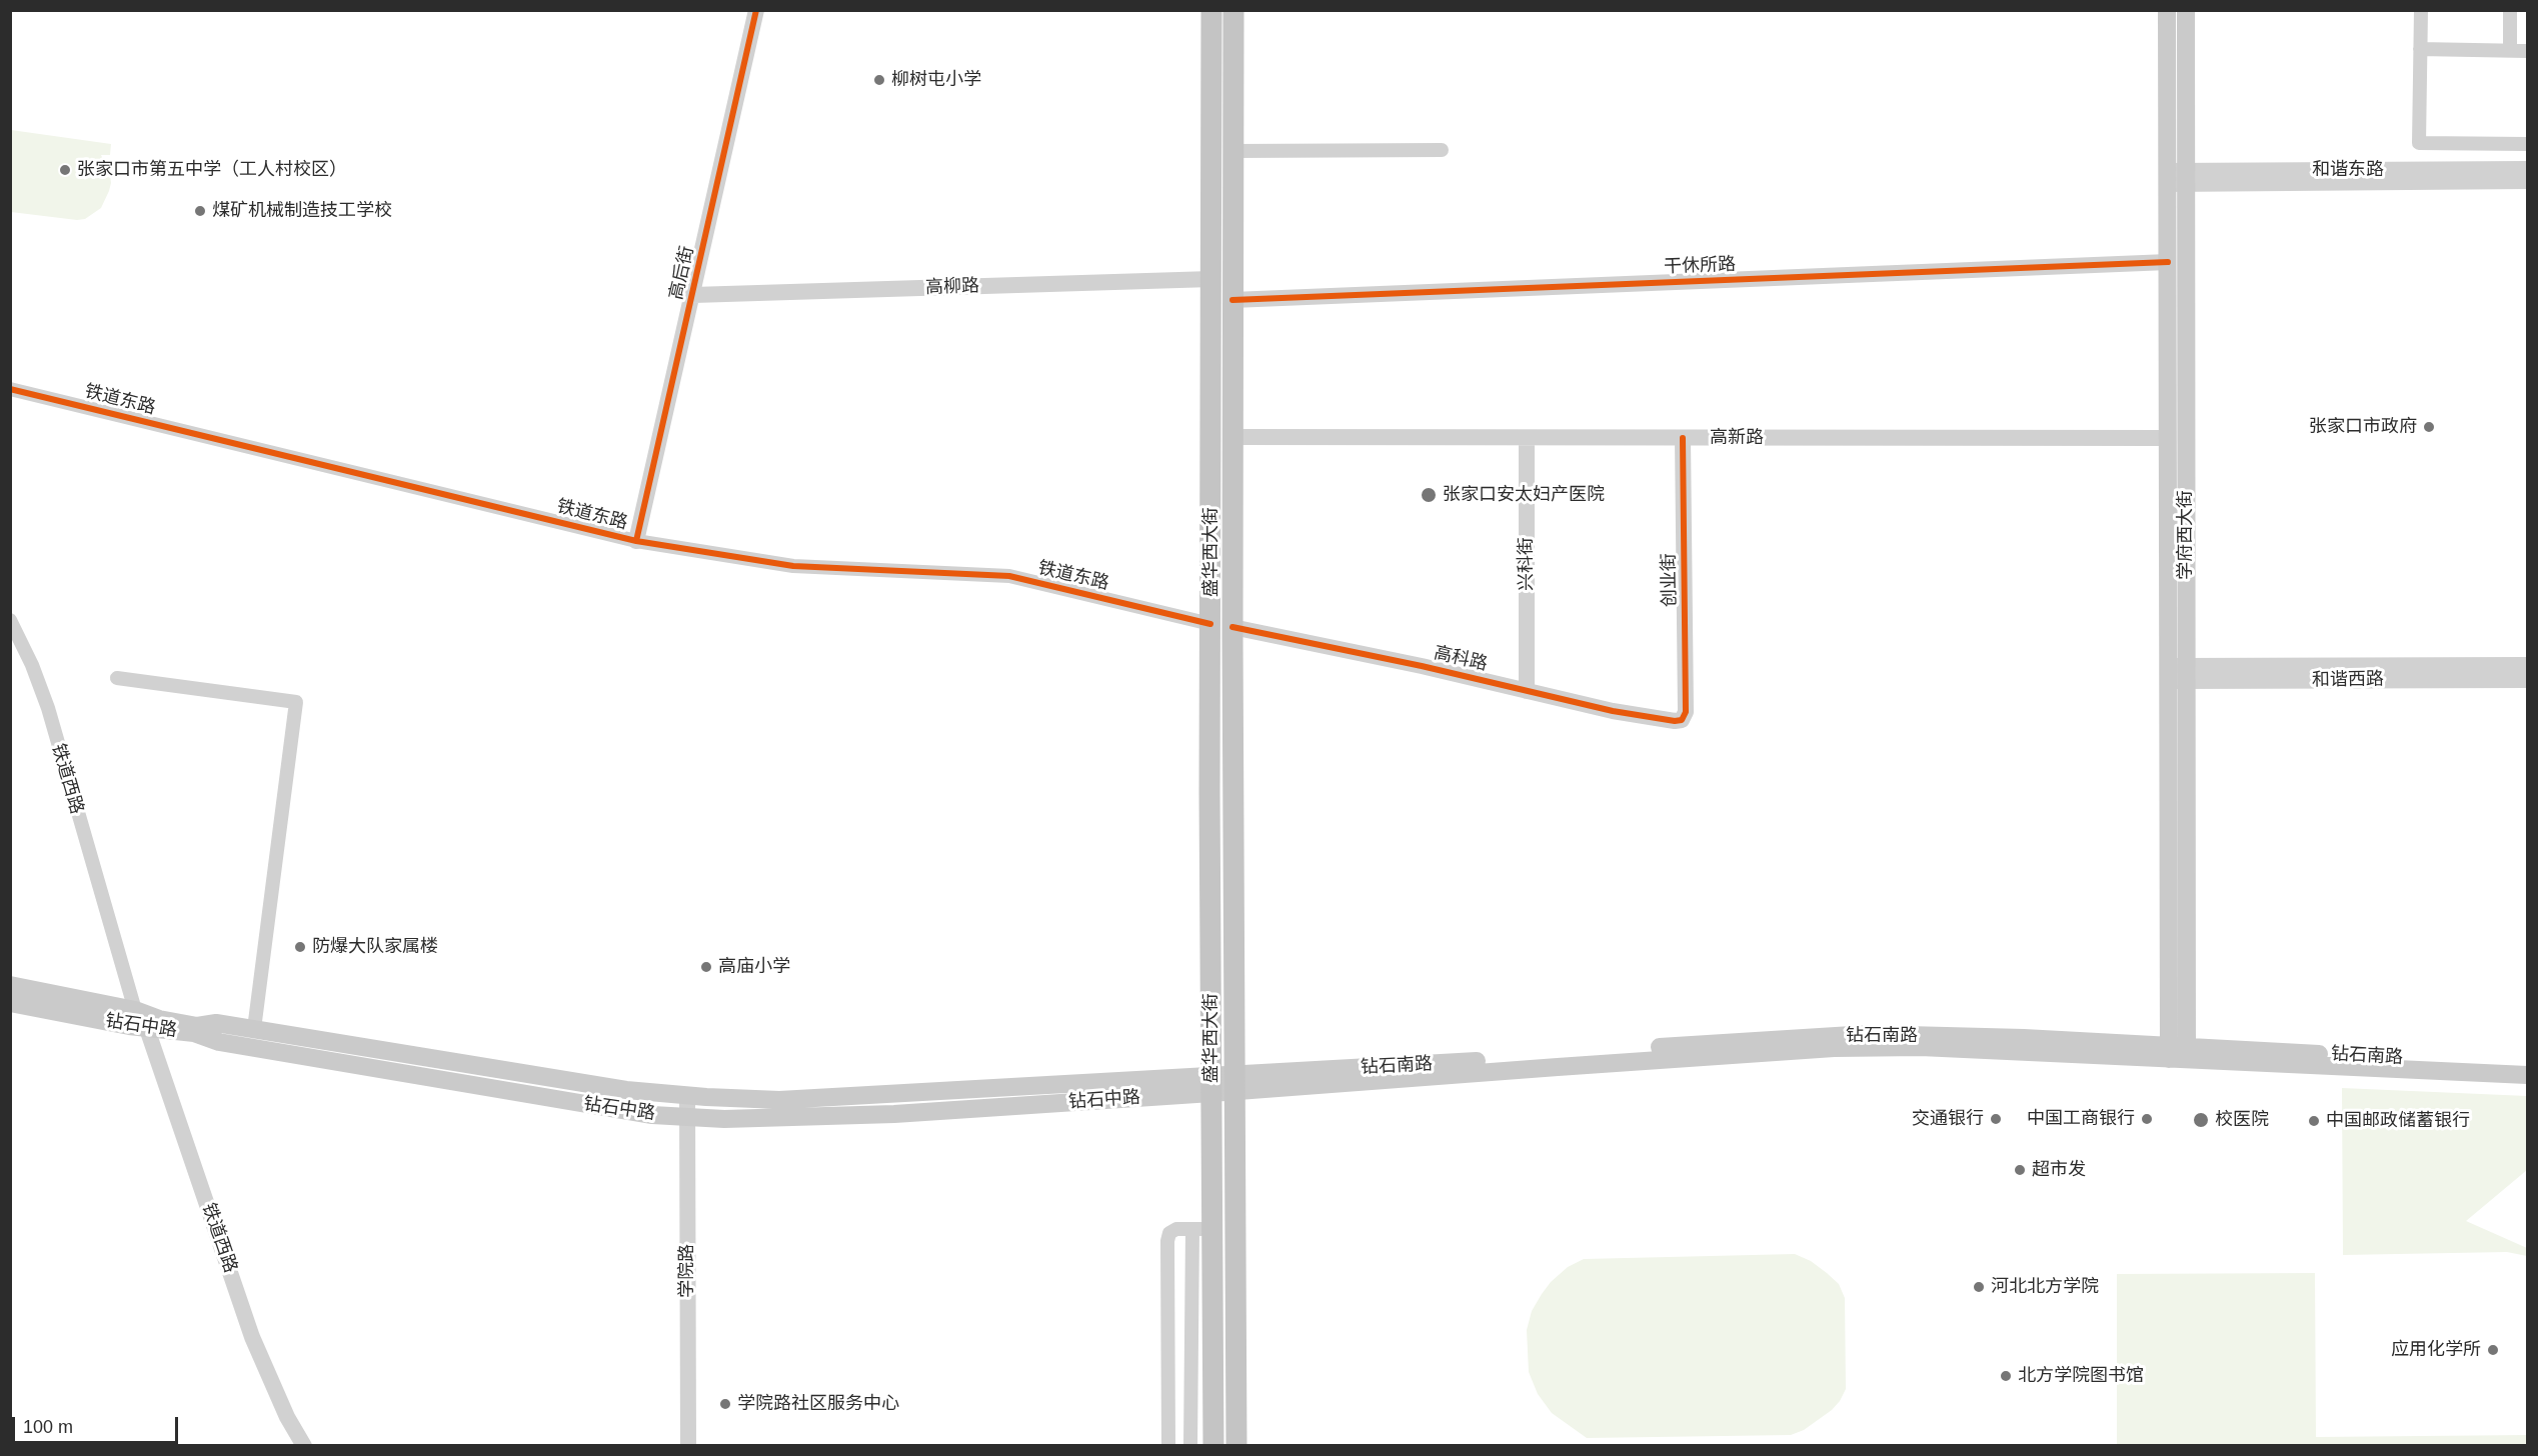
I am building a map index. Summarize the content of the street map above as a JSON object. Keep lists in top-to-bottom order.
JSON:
{
  "streets": {
    "main road": [
      "学府西大街",
      "盛华西大街",
      "钻石中路",
      "钻石南路"
    ],
    "street": [
      "和谐东路",
      "干休所路",
      "高后街",
      "高柳路",
      "铁道东路",
      "高新路",
      "兴科街",
      "创业街",
      "高科路",
      "和谐西路",
      "铁道西路",
      "学院路"
    ]
  },
  "crossings": [
    ["和谐东路", "学府西大街"],
    ["干休所路", "学府西大街"],
    ["干休所路", "盛华西大街"],
    ["高后街", "高柳路"],
    ["高后街", "铁道东路"],
    ["高柳路", "盛华西大街"],
    ["铁道东路", "盛华西大街"],
    ["高新路", "学府西大街"],
    ["高新路", "盛华西大街"],
    ["高新路", "兴科街"],
    ["高新路", "创业街"],
    ["学府西大街", "和谐西路"],
    ["学府西大街", "钻石南路"],
    ["盛华西大街", "高科路"],
    ["盛华西大街", "钻石中路"],
    ["盛华西大街", "钻石南路"],
    ["兴科街", "高科路"],
    ["创业街", "高科路"],
    ["铁道西路", "钻石中路"],
    ["钻石中路", "钻石南路"],
    ["钻石中路", "学院路"]
  ],
  "places": [
    "柳树屯小学",
    "张家口市第五中学（工人村校区）",
    "煤矿机械制造技工学校",
    "张家口市政府",
    "张家口安太妇产医院",
    "防爆大队家属楼",
    "高庙小学",
    "交通银行",
    "中国工商银行",
    "校医院",
    "中国邮政储蓄银行",
    "超市发",
    "河北北方学院",
    "应用化学所",
    "北方学院图书馆",
    "学院路社区服务中心"
  ],
  "scale_bar": "100 m"
}
